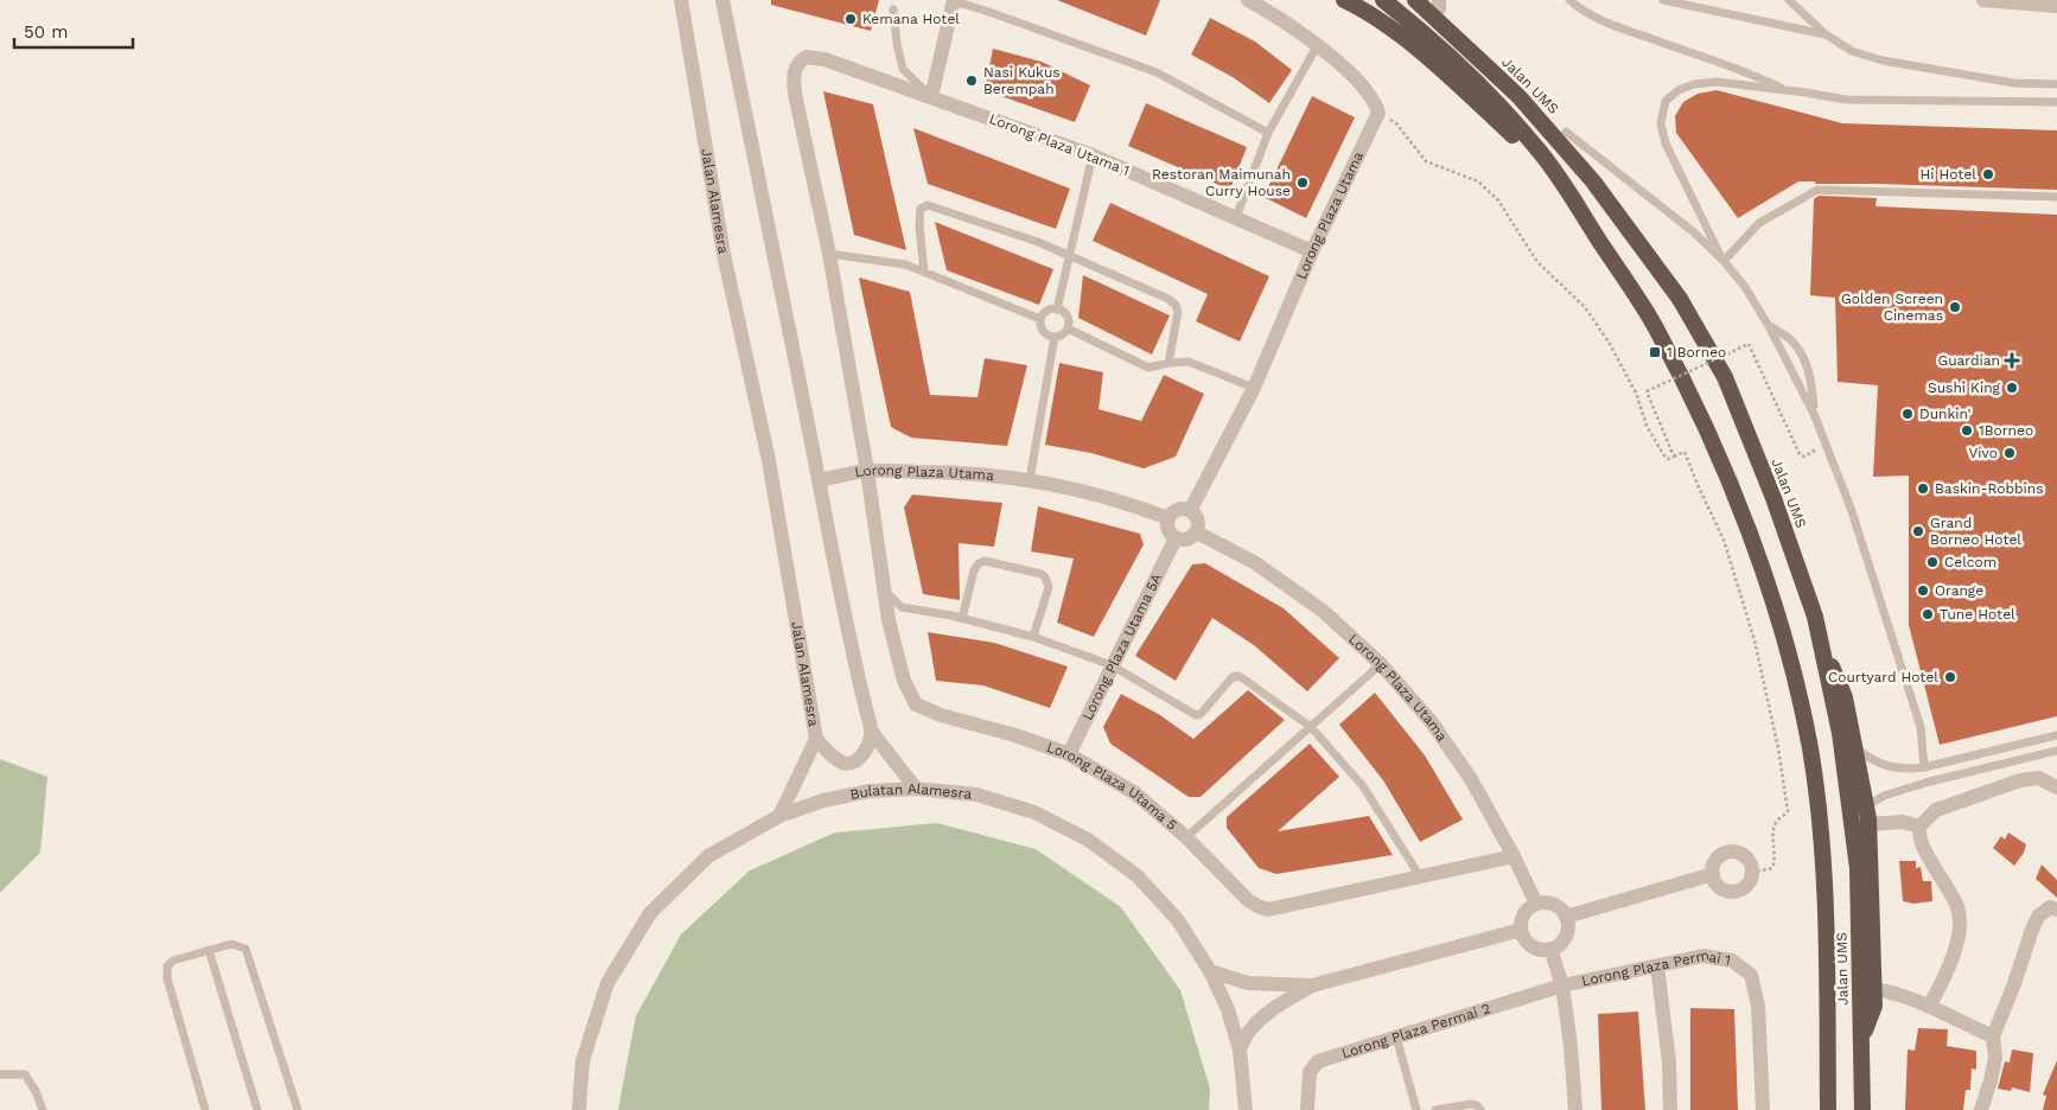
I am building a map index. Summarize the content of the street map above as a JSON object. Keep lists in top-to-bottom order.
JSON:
{
  "streets": {
    "highway": ["Jalan UMS"],
    "street": [
      "Lorong Plaza Utama 1",
      "Jalan Alamesra",
      "Lorong Plaza Utama",
      "Lorong Plaza Utama 5A",
      "Lorong Plaza Utama 5",
      "Bulatan Alamesra",
      "Lorong Plaza Permai 1",
      "Lorong Plaza Permai 2"
    ]
  },
  "crossings": [
    ["Lorong Plaza Utama 1", "Lorong Plaza Utama"],
    ["Lorong Plaza Utama 1", "Lorong Plaza Utama 5"],
    ["Lorong Plaza Utama", "Lorong Plaza Utama 5A"],
    ["Lorong Plaza Utama", "Lorong Plaza Utama 5"],
    ["Lorong Plaza Utama 5A", "Lorong Plaza Utama 5"],
    ["Lorong Plaza Permai 1", "Lorong Plaza Permai 2"]
  ],
  "places": {
    "other": [
      "Kemana Hotel",
      "Nasi Kukus Berempah",
      "Hi Hotel",
      "Restoran Maimunah Curry House",
      "Golden Screen Cinemas",
      "Sushi King",
      "Dunkin'",
      "1Borneo",
      "Vivo",
      "Baskin-Robbins",
      "Grand Borneo Hotel",
      "Celcom",
      "Orange",
      "Tune Hotel",
      "Courtyard Hotel"
    ],
    "transit": ["1 Borneo"],
    "health": ["Guardian"]
  },
  "scale_bar": "50 m"
}
